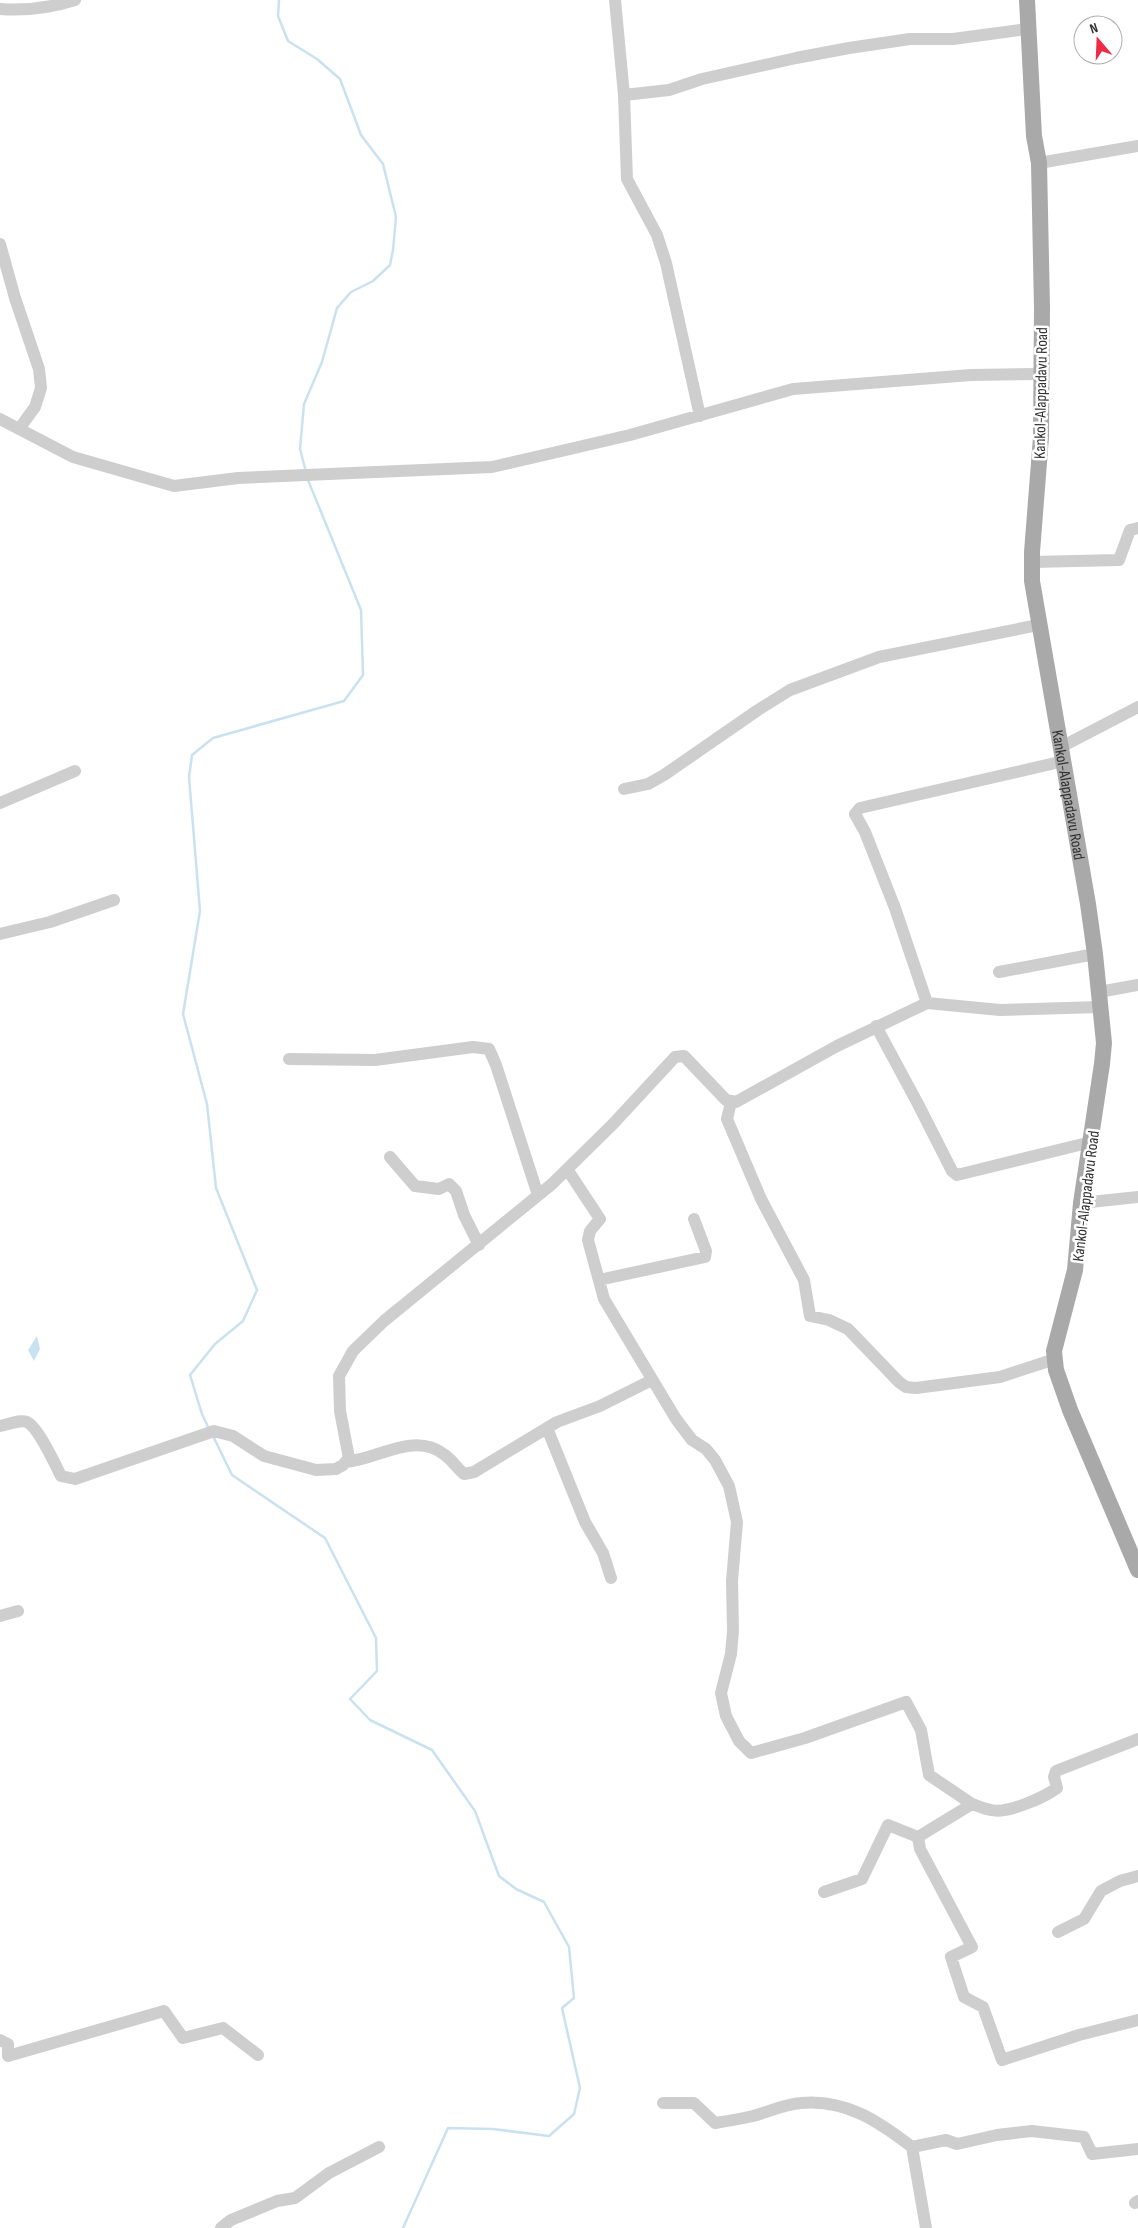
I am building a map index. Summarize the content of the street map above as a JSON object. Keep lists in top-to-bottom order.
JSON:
{
  "streets": {
    "main road": ["Kankol-Alappadavu Road"]
  },
  "north": "top"
}
